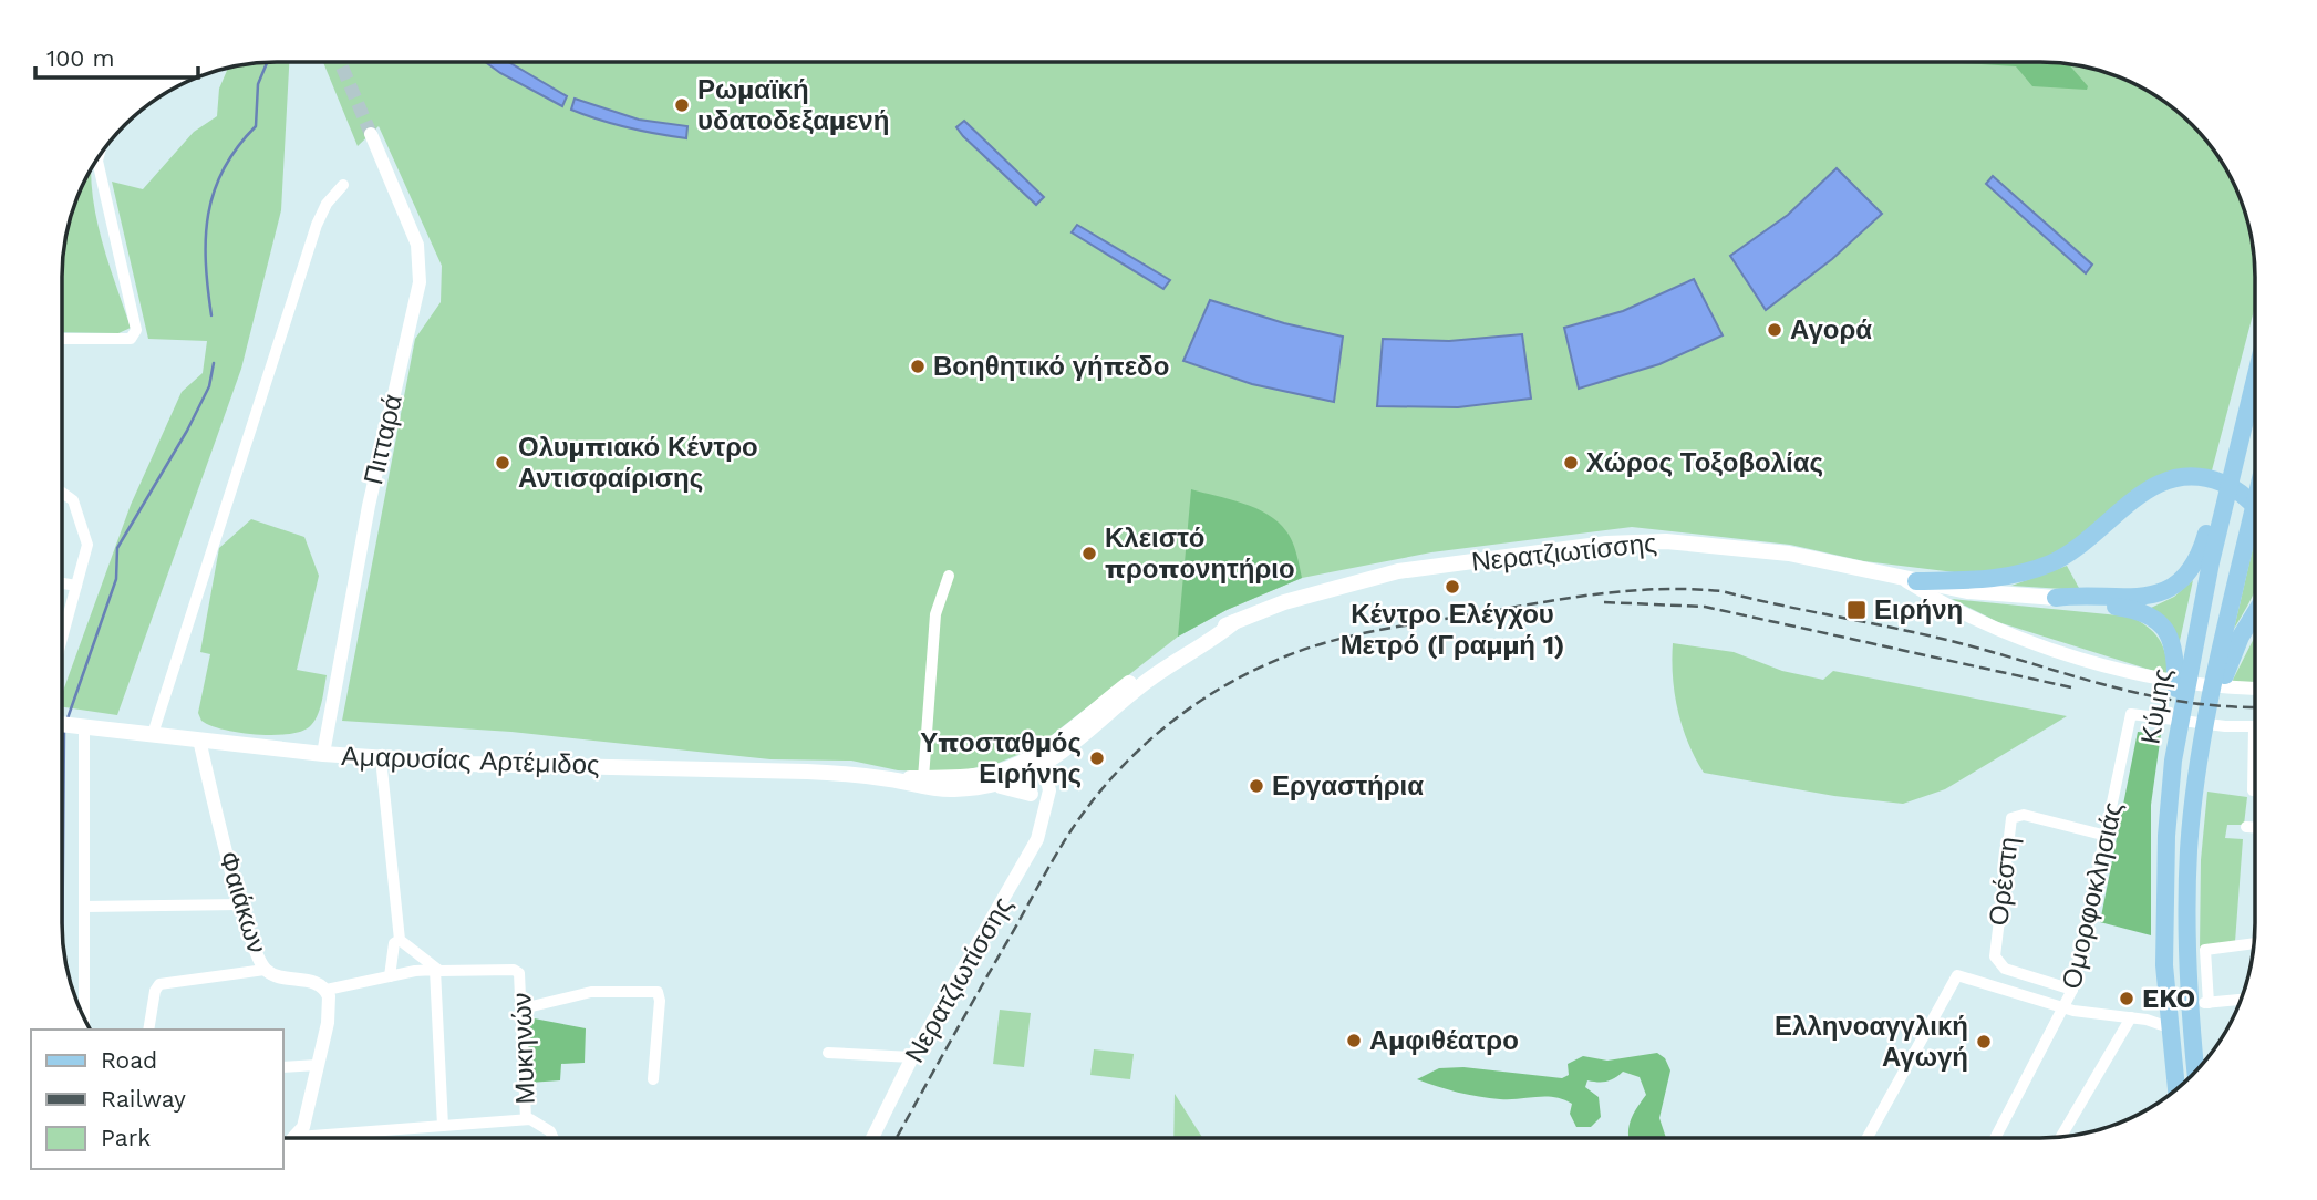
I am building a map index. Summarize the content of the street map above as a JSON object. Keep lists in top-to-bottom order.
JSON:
{
  "streets": {
    "main road": ["Νερατζιωτίσσης", "Κύμης", "Αμαρυσίας Αρτέμιδος"],
    "street": [
      "Πιτταρά",
      "Ορέστη",
      "Ομορφοκλησιάς",
      "Φαιάκων",
      "Μυκηνών"
    ]
  },
  "crossings": [
    ["Πιτταρά", "Αμαρυσίας Αρτέμιδος"],
    ["Νερατζιωτίσσης", "Αμαρυσίας Αρτέμιδος"],
    ["Αμαρυσίας Αρτέμιδος", "Φαιάκων"],
    ["Ορέστη", "Ομορφοκλησιάς"]
  ],
  "places": {
    "other": [
      "Ρωμαϊκή υδατοδεξαμενή",
      "Αγορά",
      "Βοηθητικό γήπεδο",
      "Ολυμπιακό Κέντρο Αντισφαίρισης",
      "Χώρος Τοξοβολίας",
      "Κλειστό προπονητήριο",
      "Κέντρο Ελέγχου Μετρό (Γραμμή 1)",
      "Υποσταθμός Ειρήνης",
      "Εργαστήρια",
      "EKO",
      "Αμφιθέατρο",
      "Ελληνοαγγλική Αγωγή"
    ],
    "transit": ["Ειρήνη"]
  },
  "legend": ["Road", "Railway", "Park"],
  "scale_bar": "100 m"
}
